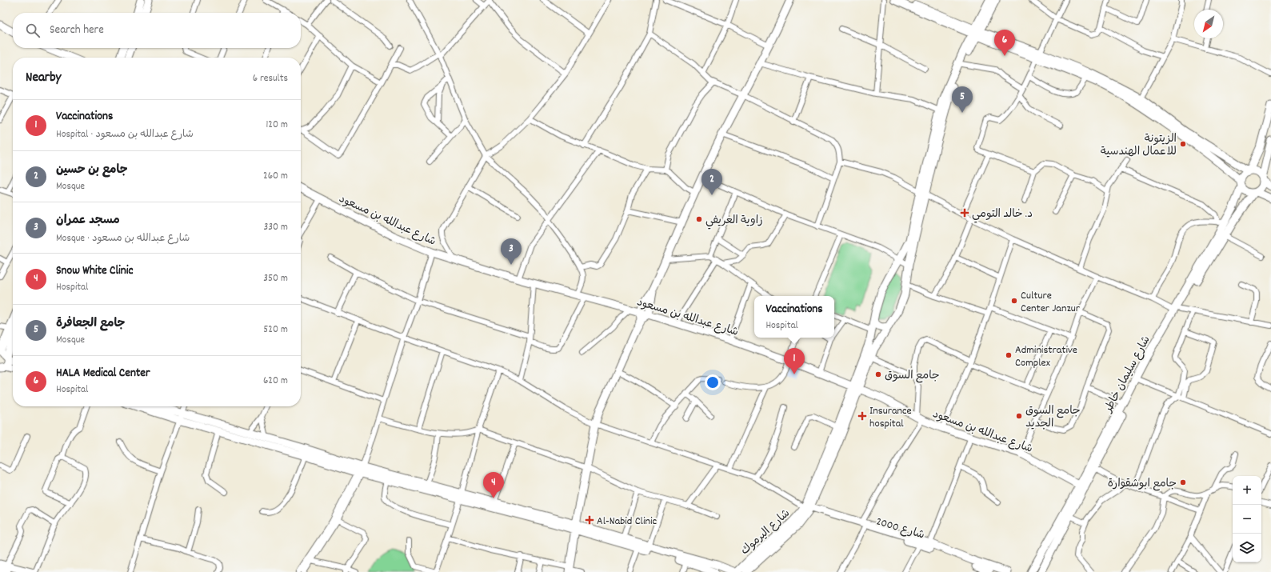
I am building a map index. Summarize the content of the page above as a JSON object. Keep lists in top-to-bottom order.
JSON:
{
  "streets": {
    "street": [
      "شارع عبدالله بن مسعود",
      "شارع سليمان خاطر",
      "شارع 2000",
      "شارع اليرموك"
    ]
  },
  "crossings": [
    ["شارع عبدالله بن مسعود", "شارع سليمان خاطر"],
    ["شارع 2000", "شارع اليرموك"]
  ],
  "places": {
    "other": [
      "الزيتونة للاعمال الهندسية",
      "زاوية العريفي",
      "Culture Center Janzur",
      "Administrative Complex",
      "جامع السوق",
      "جامع السوق الجديد",
      "جامع ابوشقوارة"
    ],
    "health": ["د. خالد التومي", "Insurance hospital", "Al-Nabid Clinic"]
  },
  "north": "bottom left",
  "page": {
    "search": "Search here",
    "pins": [
      "6",
      "5",
      "2",
      "3",
      "1",
      "4"
    ],
    "heading": ["Nearby", "6 results"],
    "list": [
      {
        "mark": "1",
        "name": "Vaccinations",
        "note": "Hospital · شارع عبدالله بن مسعود",
        "value": "120 m"
      },
      {
        "mark": "2",
        "name": "جامع بن حسين",
        "note": "Mosque",
        "value": "260 m"
      },
      {
        "mark": "3",
        "name": "مسجد عمران",
        "note": "Mosque · شارع عبدالله بن مسعود",
        "value": "330 m"
      },
      {
        "mark": "4",
        "name": "Snow White Clinic",
        "note": "Hospital",
        "value": "350 m"
      },
      {
        "mark": "5",
        "name": "جامع الجعافرة",
        "note": "Mosque",
        "value": "520 m"
      },
      {
        "mark": "6",
        "name": "HALA Medical Center",
        "note": "Hospital",
        "value": "620 m"
      }
    ],
    "popup": ["Vaccinations", "Hospital"],
    "map_buttons": ["+", "−"]
  }
}
